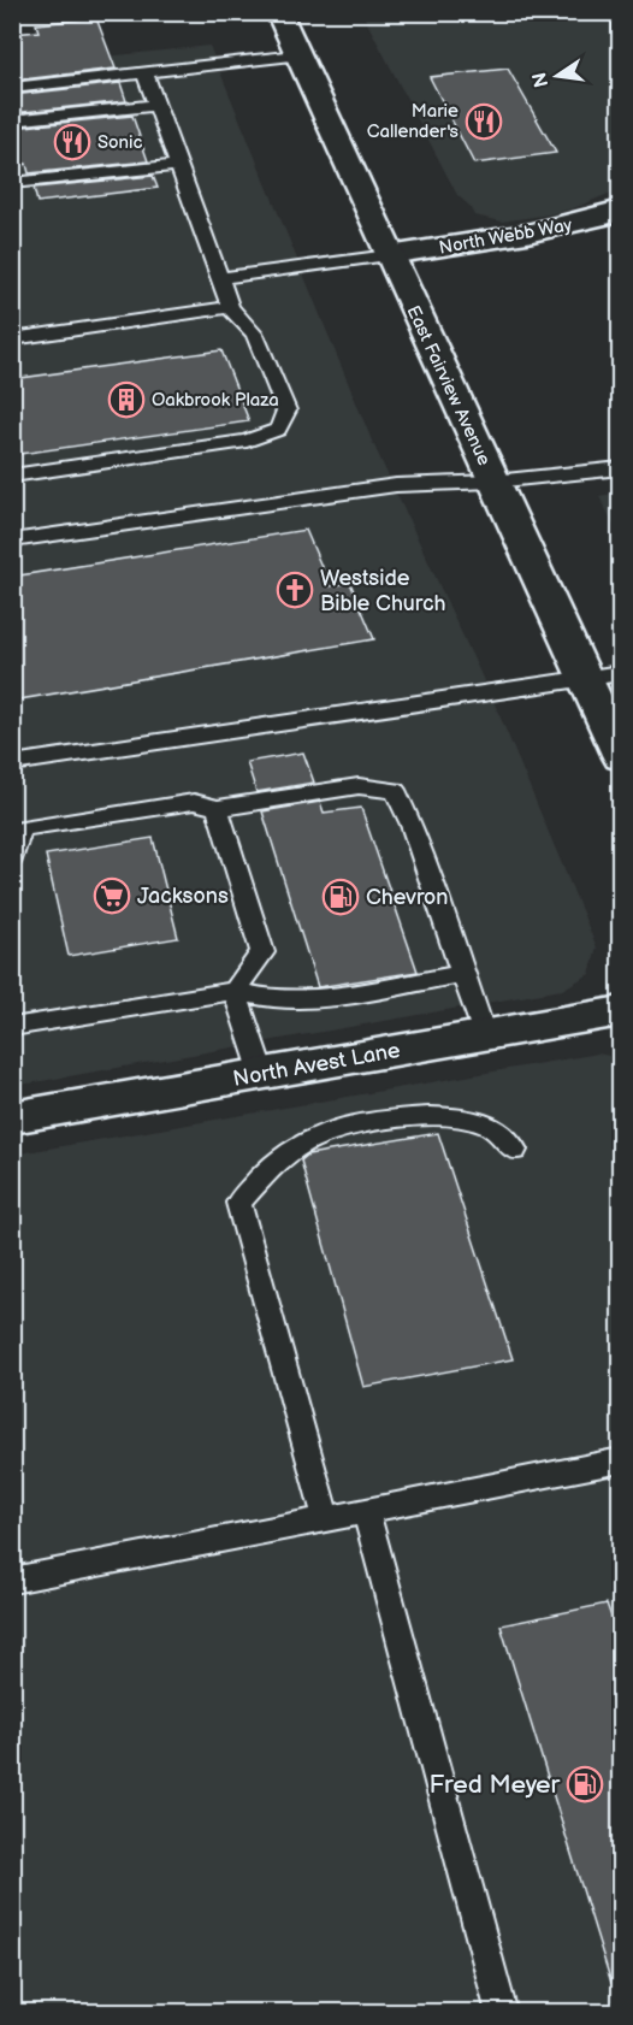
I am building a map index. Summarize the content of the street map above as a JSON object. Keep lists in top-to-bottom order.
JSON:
{
  "streets": {
    "main road": ["North Webb Way", "East Fairview Avenue", "North Avest Lane"]
  },
  "crossings": [
    ["North Webb Way", "East Fairview Avenue"]
  ],
  "places": {
    "restaurant": ["Marie Callender's", "Sonic"],
    "building": ["Oakbrook Plaza"],
    "church": ["Westside Bible Church"],
    "supermarket": ["Jacksons"],
    "fuel station": ["Chevron", "Fred Meyer"]
  },
  "north": "left"
}
